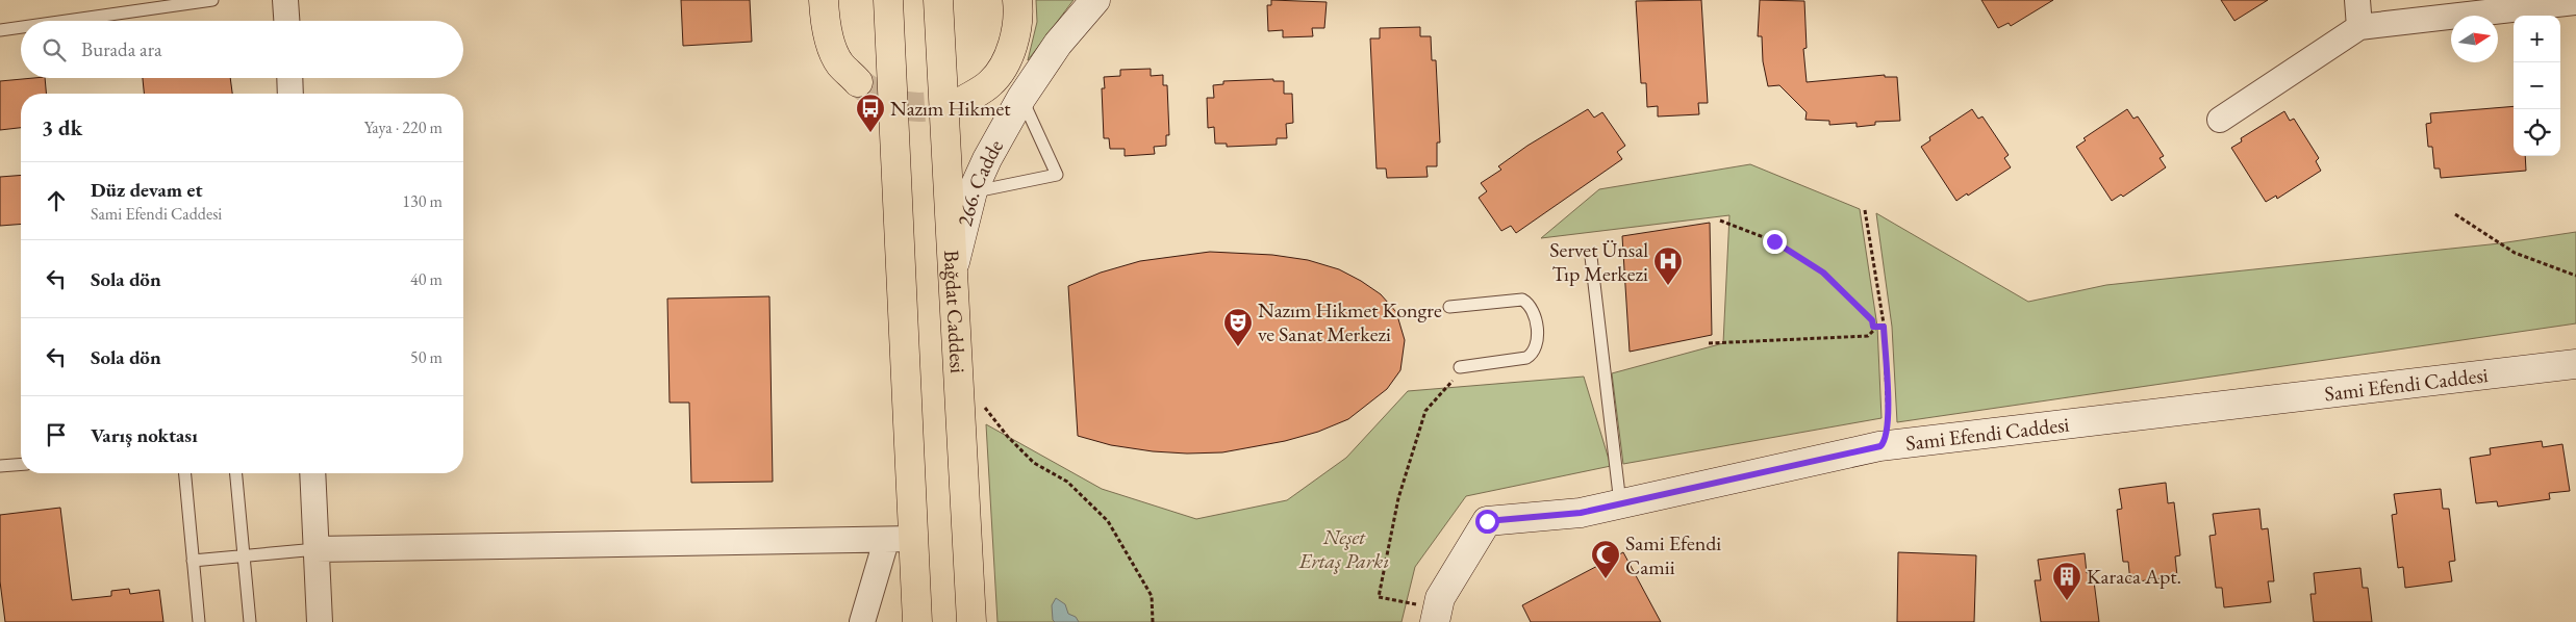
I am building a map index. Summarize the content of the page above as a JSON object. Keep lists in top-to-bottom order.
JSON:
{
  "streets": {
    "main road": ["266. Cadde", "Bağdat Caddesi", "Sami Efendi Caddesi"]
  },
  "crossings": [
    ["266. Cadde", "Bağdat Caddesi"]
  ],
  "parks": ["Neşet Ertaş Parkı"],
  "places": {
    "bus stop": ["Nazım Hikmet"],
    "hospital": ["Servet Ünsal Tıp Merkezi"],
    "theatre": ["Nazım Hikmet Kongre ve Sanat Merkezi"],
    "mosque": ["Sami Efendi Camii"],
    "building": ["Karaca Apt."]
  },
  "north": "right",
  "page": {
    "map_buttons": ["+", "−"],
    "search": "Burada ara",
    "heading": ["3 dk", "Yaya · 220 m"],
    "list": [
      ["Düz devam et", "Sami Efendi Caddesi", "130 m"],
      ["Sola dön", "40 m"],
      ["Sola dön", "50 m"],
      "Varış noktası"
    ]
  }
}
